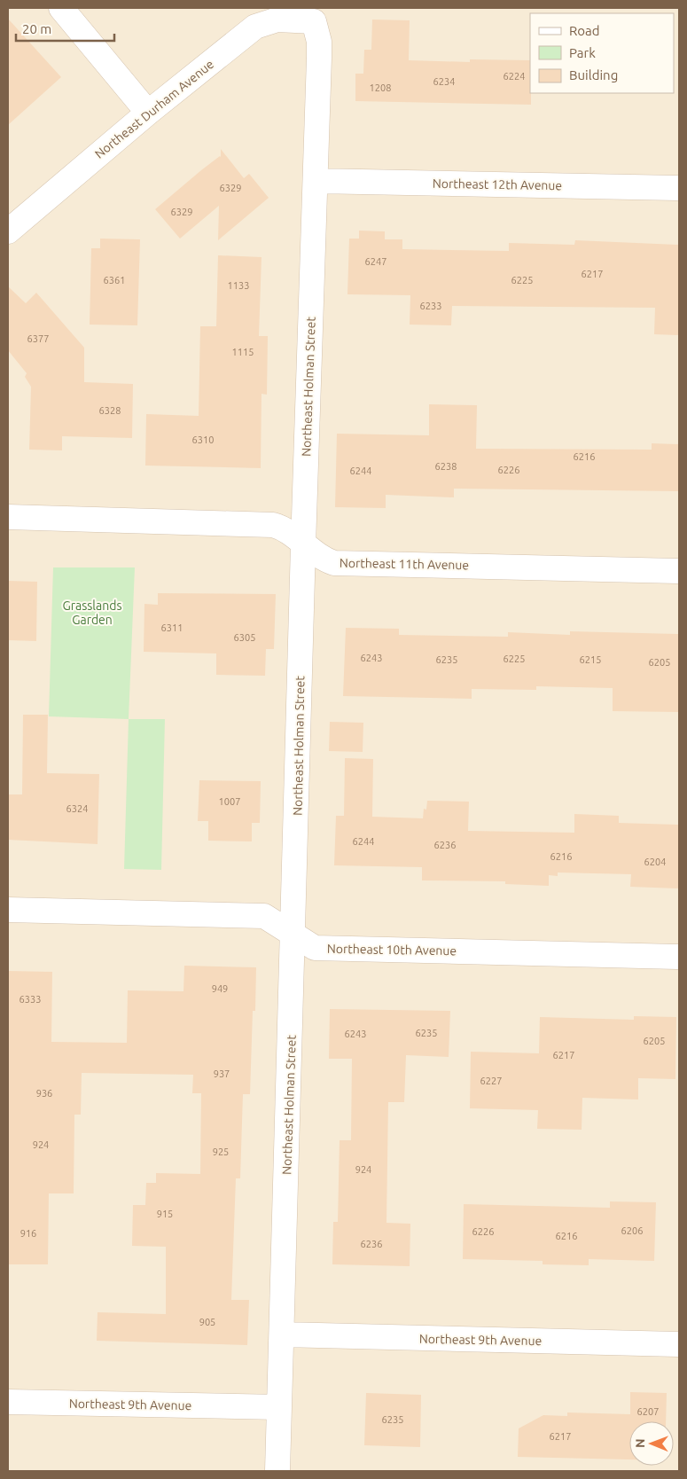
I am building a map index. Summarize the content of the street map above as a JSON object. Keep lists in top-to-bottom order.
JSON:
{
  "streets": {
    "street": [
      "Northeast Durham Avenue",
      "Northeast 12th Avenue",
      "Northeast Holman Street",
      "Northeast 11th Avenue",
      "Northeast 10th Avenue",
      "Northeast 9th Avenue"
    ]
  },
  "crossings": [
    ["Northeast Durham Avenue", "Northeast Holman Street"],
    ["Northeast 12th Avenue", "Northeast Holman Street"],
    ["Northeast Holman Street", "Northeast 11th Avenue"],
    ["Northeast Holman Street", "Northeast 10th Avenue"],
    ["Northeast Holman Street", "Northeast 9th Avenue"]
  ],
  "parks": ["Grasslands Garden"],
  "house_numbers": [
    "6224",
    "6234",
    "1208",
    "6329",
    "6329",
    "6247",
    "6217",
    "6361",
    "6225",
    "1133",
    "6233",
    "6377",
    "1115",
    "6328",
    "6310",
    "6216",
    "6238",
    "6226",
    "6244",
    "6311",
    "6305",
    "6243",
    "6225",
    "6235",
    "6215",
    "6205",
    "1007",
    "6324",
    "6244",
    "6236",
    "6216",
    "6204",
    "949",
    "6333",
    "6235",
    "6243",
    "6205",
    "6217",
    "937",
    "6227",
    "936",
    "924",
    "925",
    "924",
    "915",
    "6206",
    "6226",
    "916",
    "6216",
    "6236",
    "905",
    "6207",
    "6235",
    "6217"
  ],
  "legend": ["Road", "Park", "Building"],
  "scale_bar": "20 m",
  "north": "left"
}
